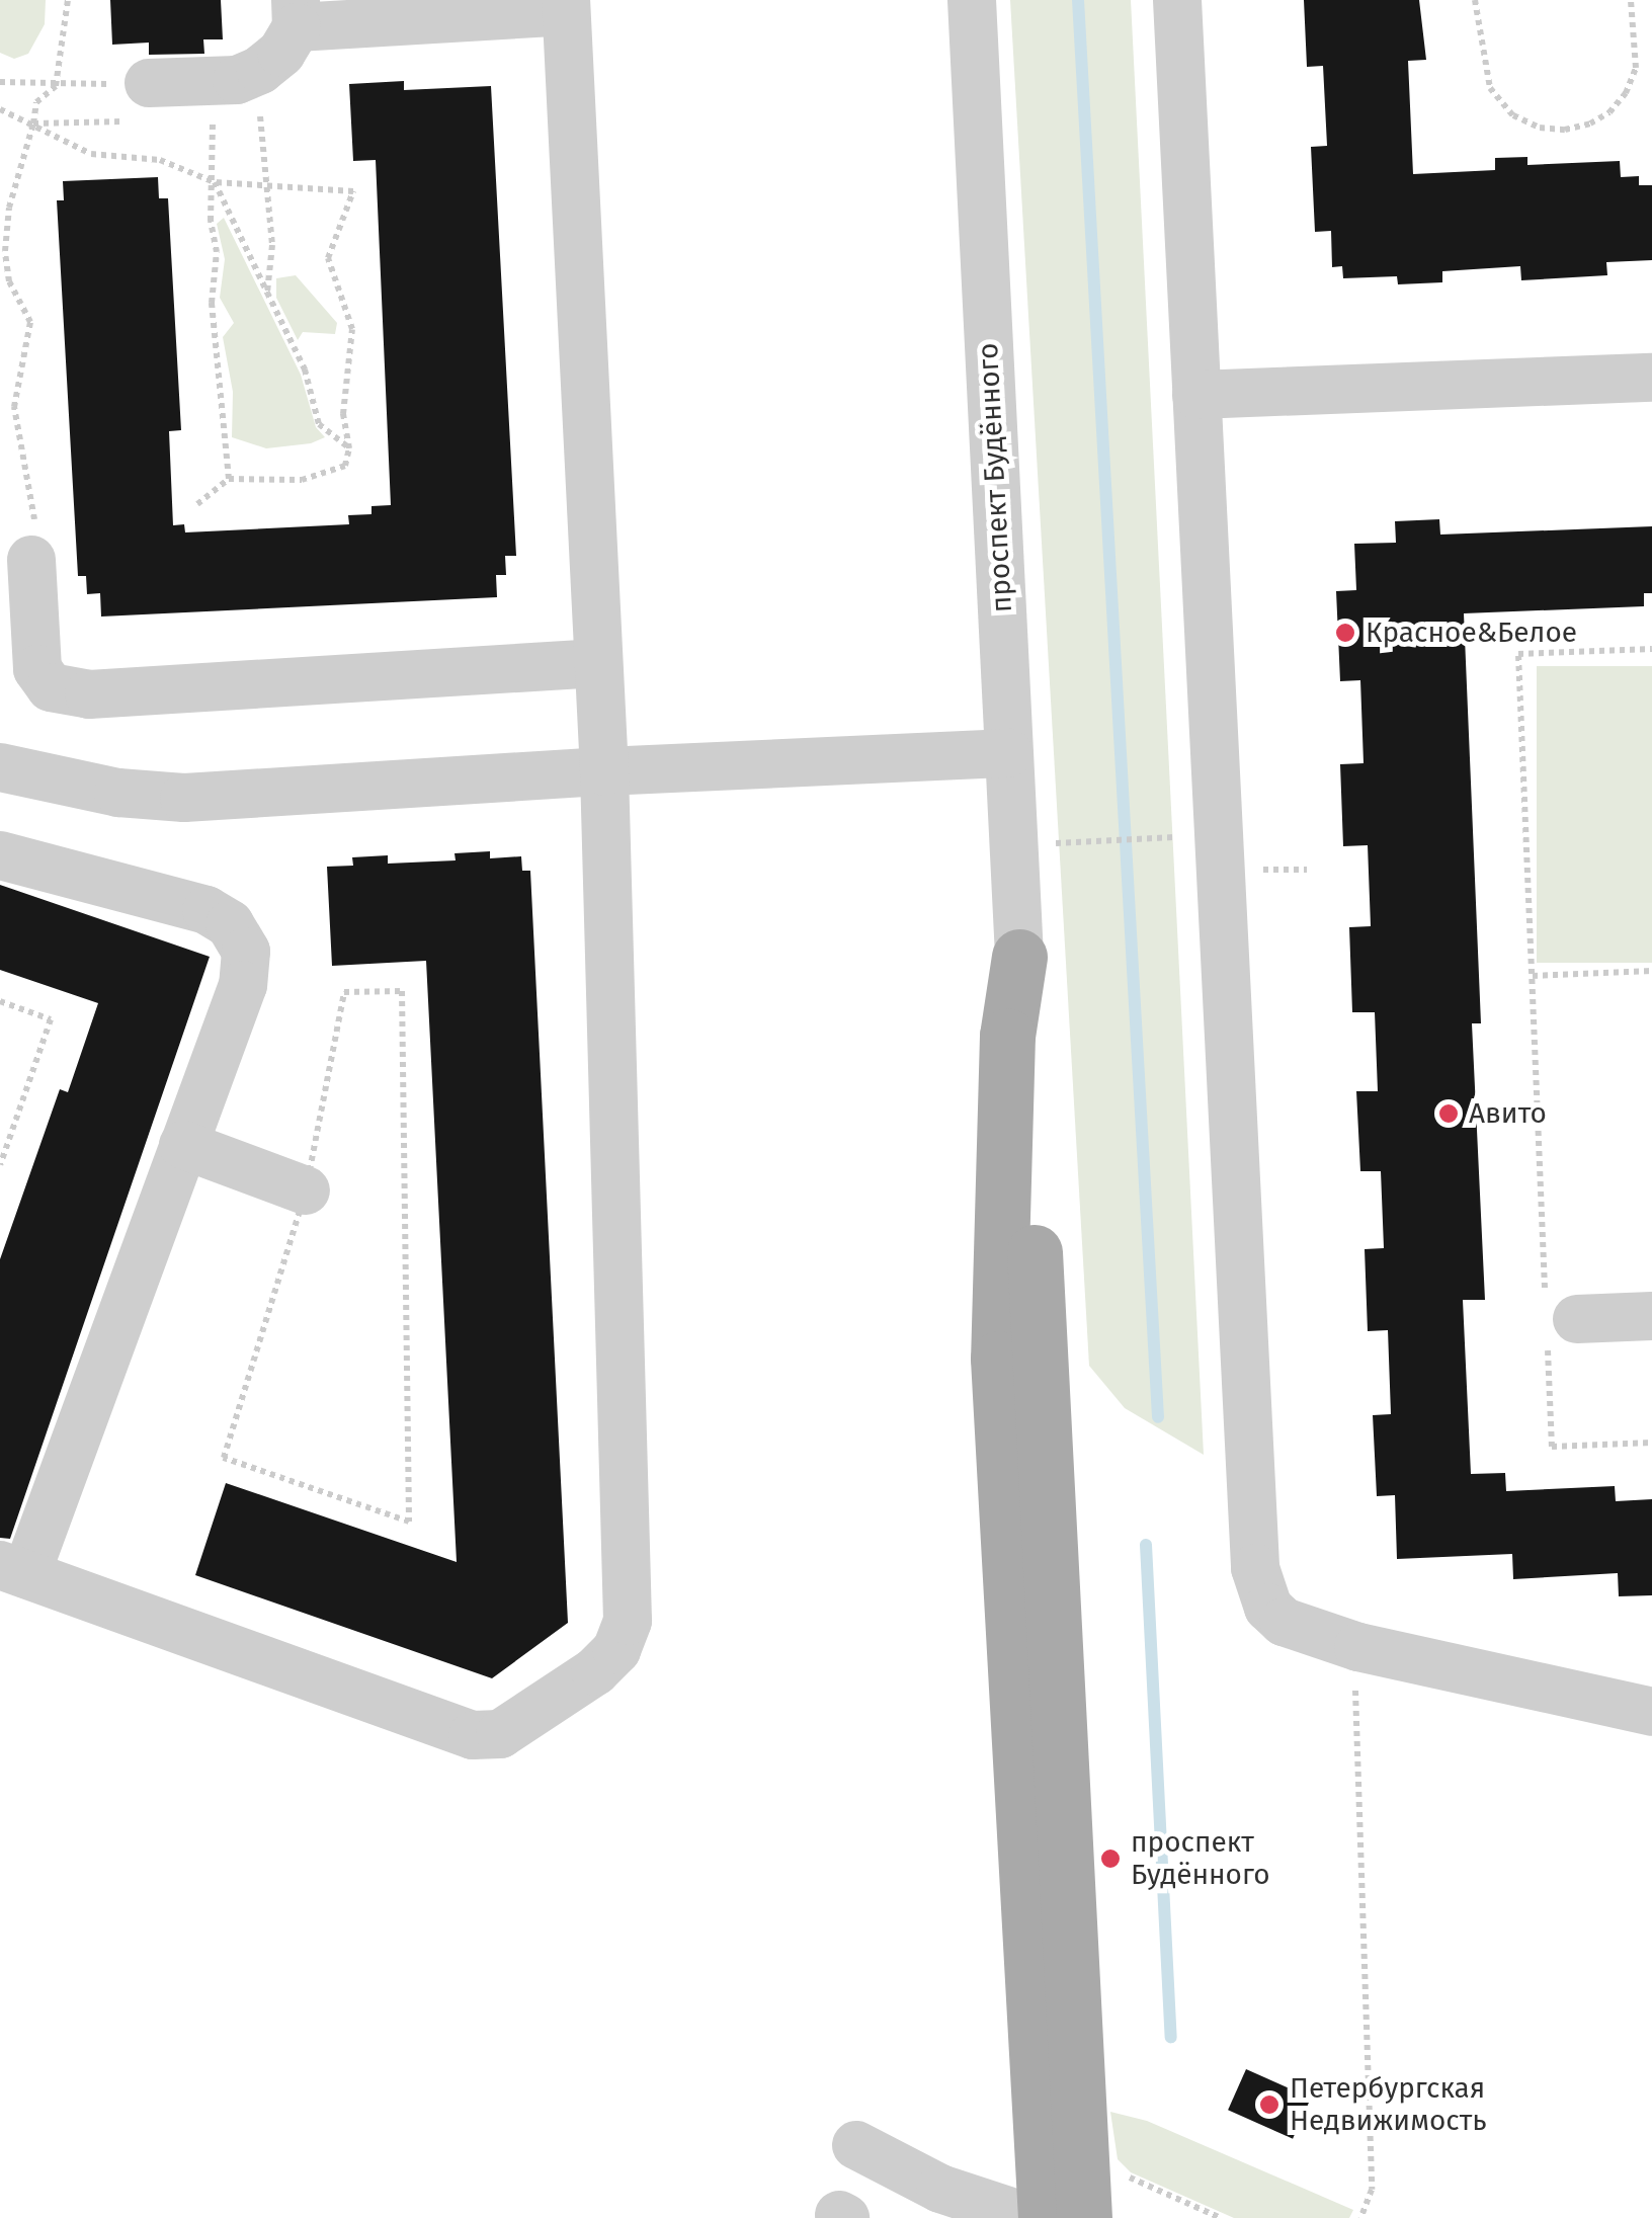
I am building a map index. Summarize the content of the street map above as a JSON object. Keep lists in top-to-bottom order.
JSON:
{
  "streets": {
    "main road": ["проспект Будённого"]
  },
  "places": [
    "Красное&Белое",
    "Авито",
    "проспект Будённого",
    "Петербургская Недвижимость"
  ]
}
